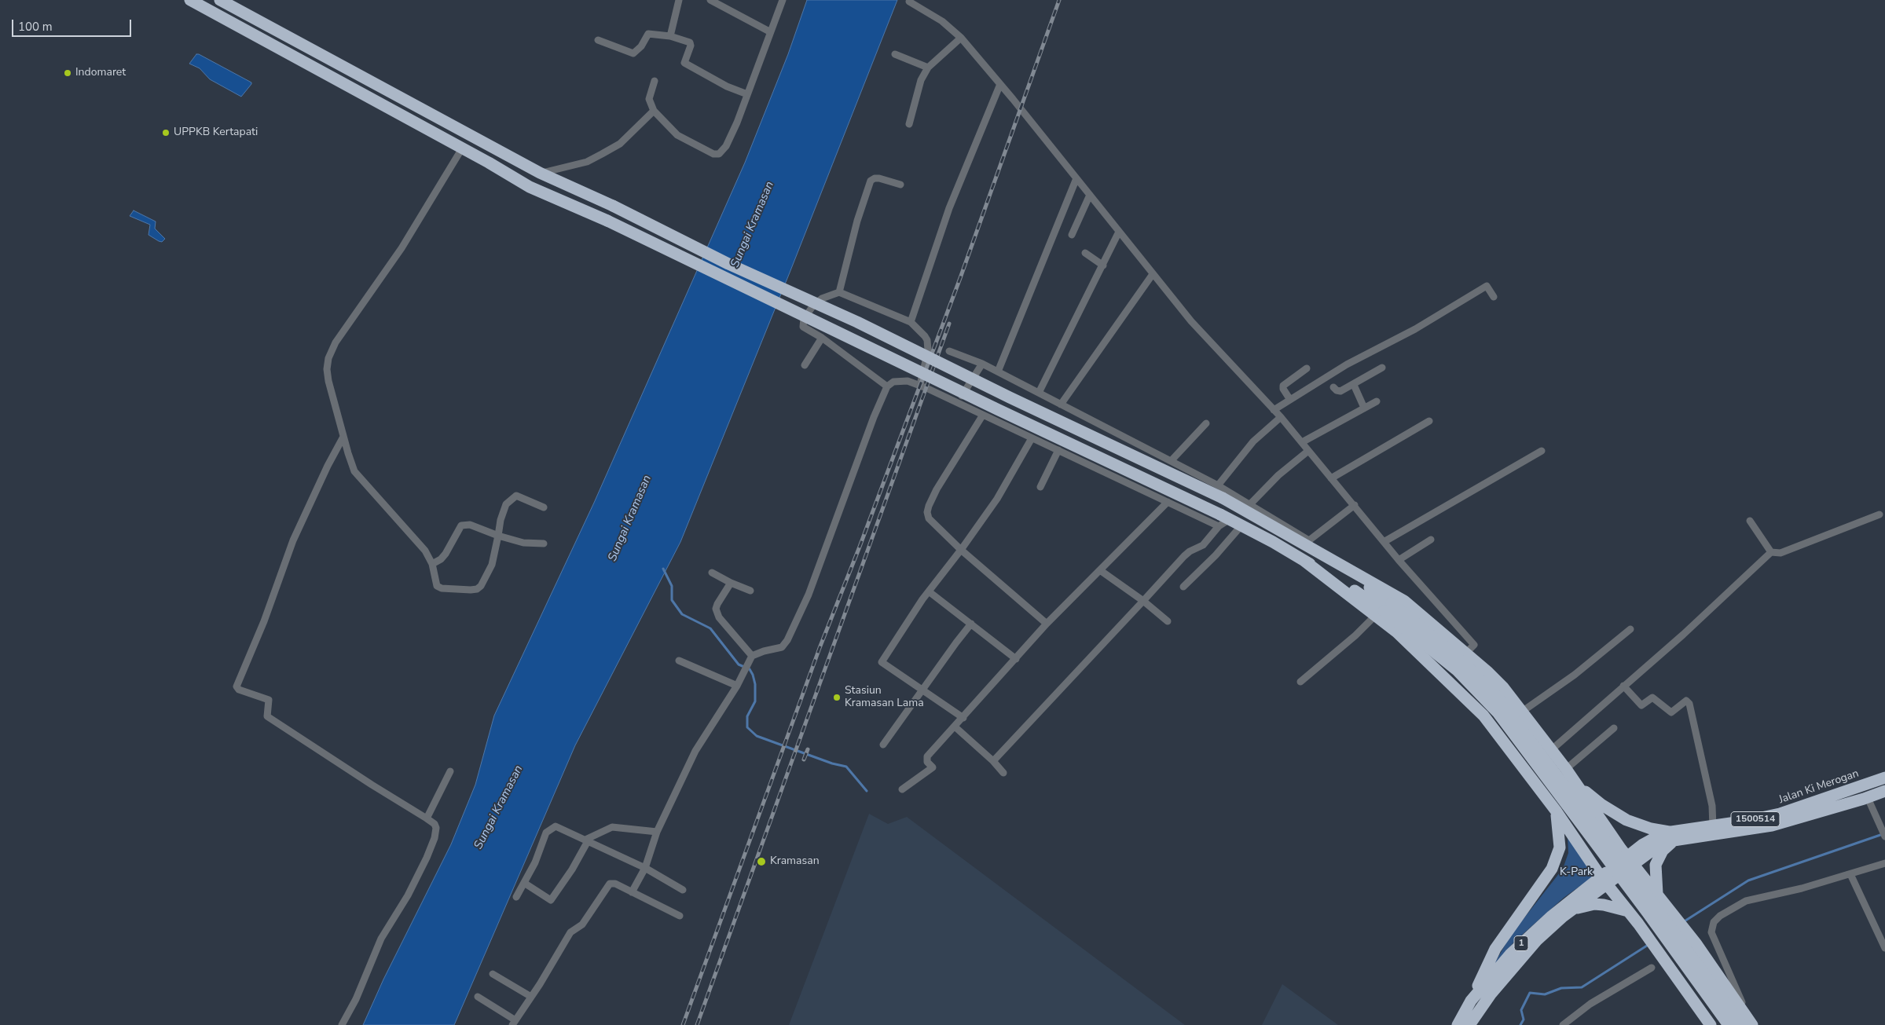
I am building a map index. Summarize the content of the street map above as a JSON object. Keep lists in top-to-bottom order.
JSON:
{
  "streets": {
    "highway": ["Jalan Ki Merogan", "1500514", "1"]
  },
  "crossings": [
    ["Jalan Ki Merogan", "1"]
  ],
  "water": ["Sungai Kramasan"],
  "parks": ["K-Park"],
  "places": [
    "Indomaret",
    "UPPKB Kertapati",
    "Stasiun Kramasan Lama",
    "Kramasan"
  ],
  "scale_bar": "100 m"
}
